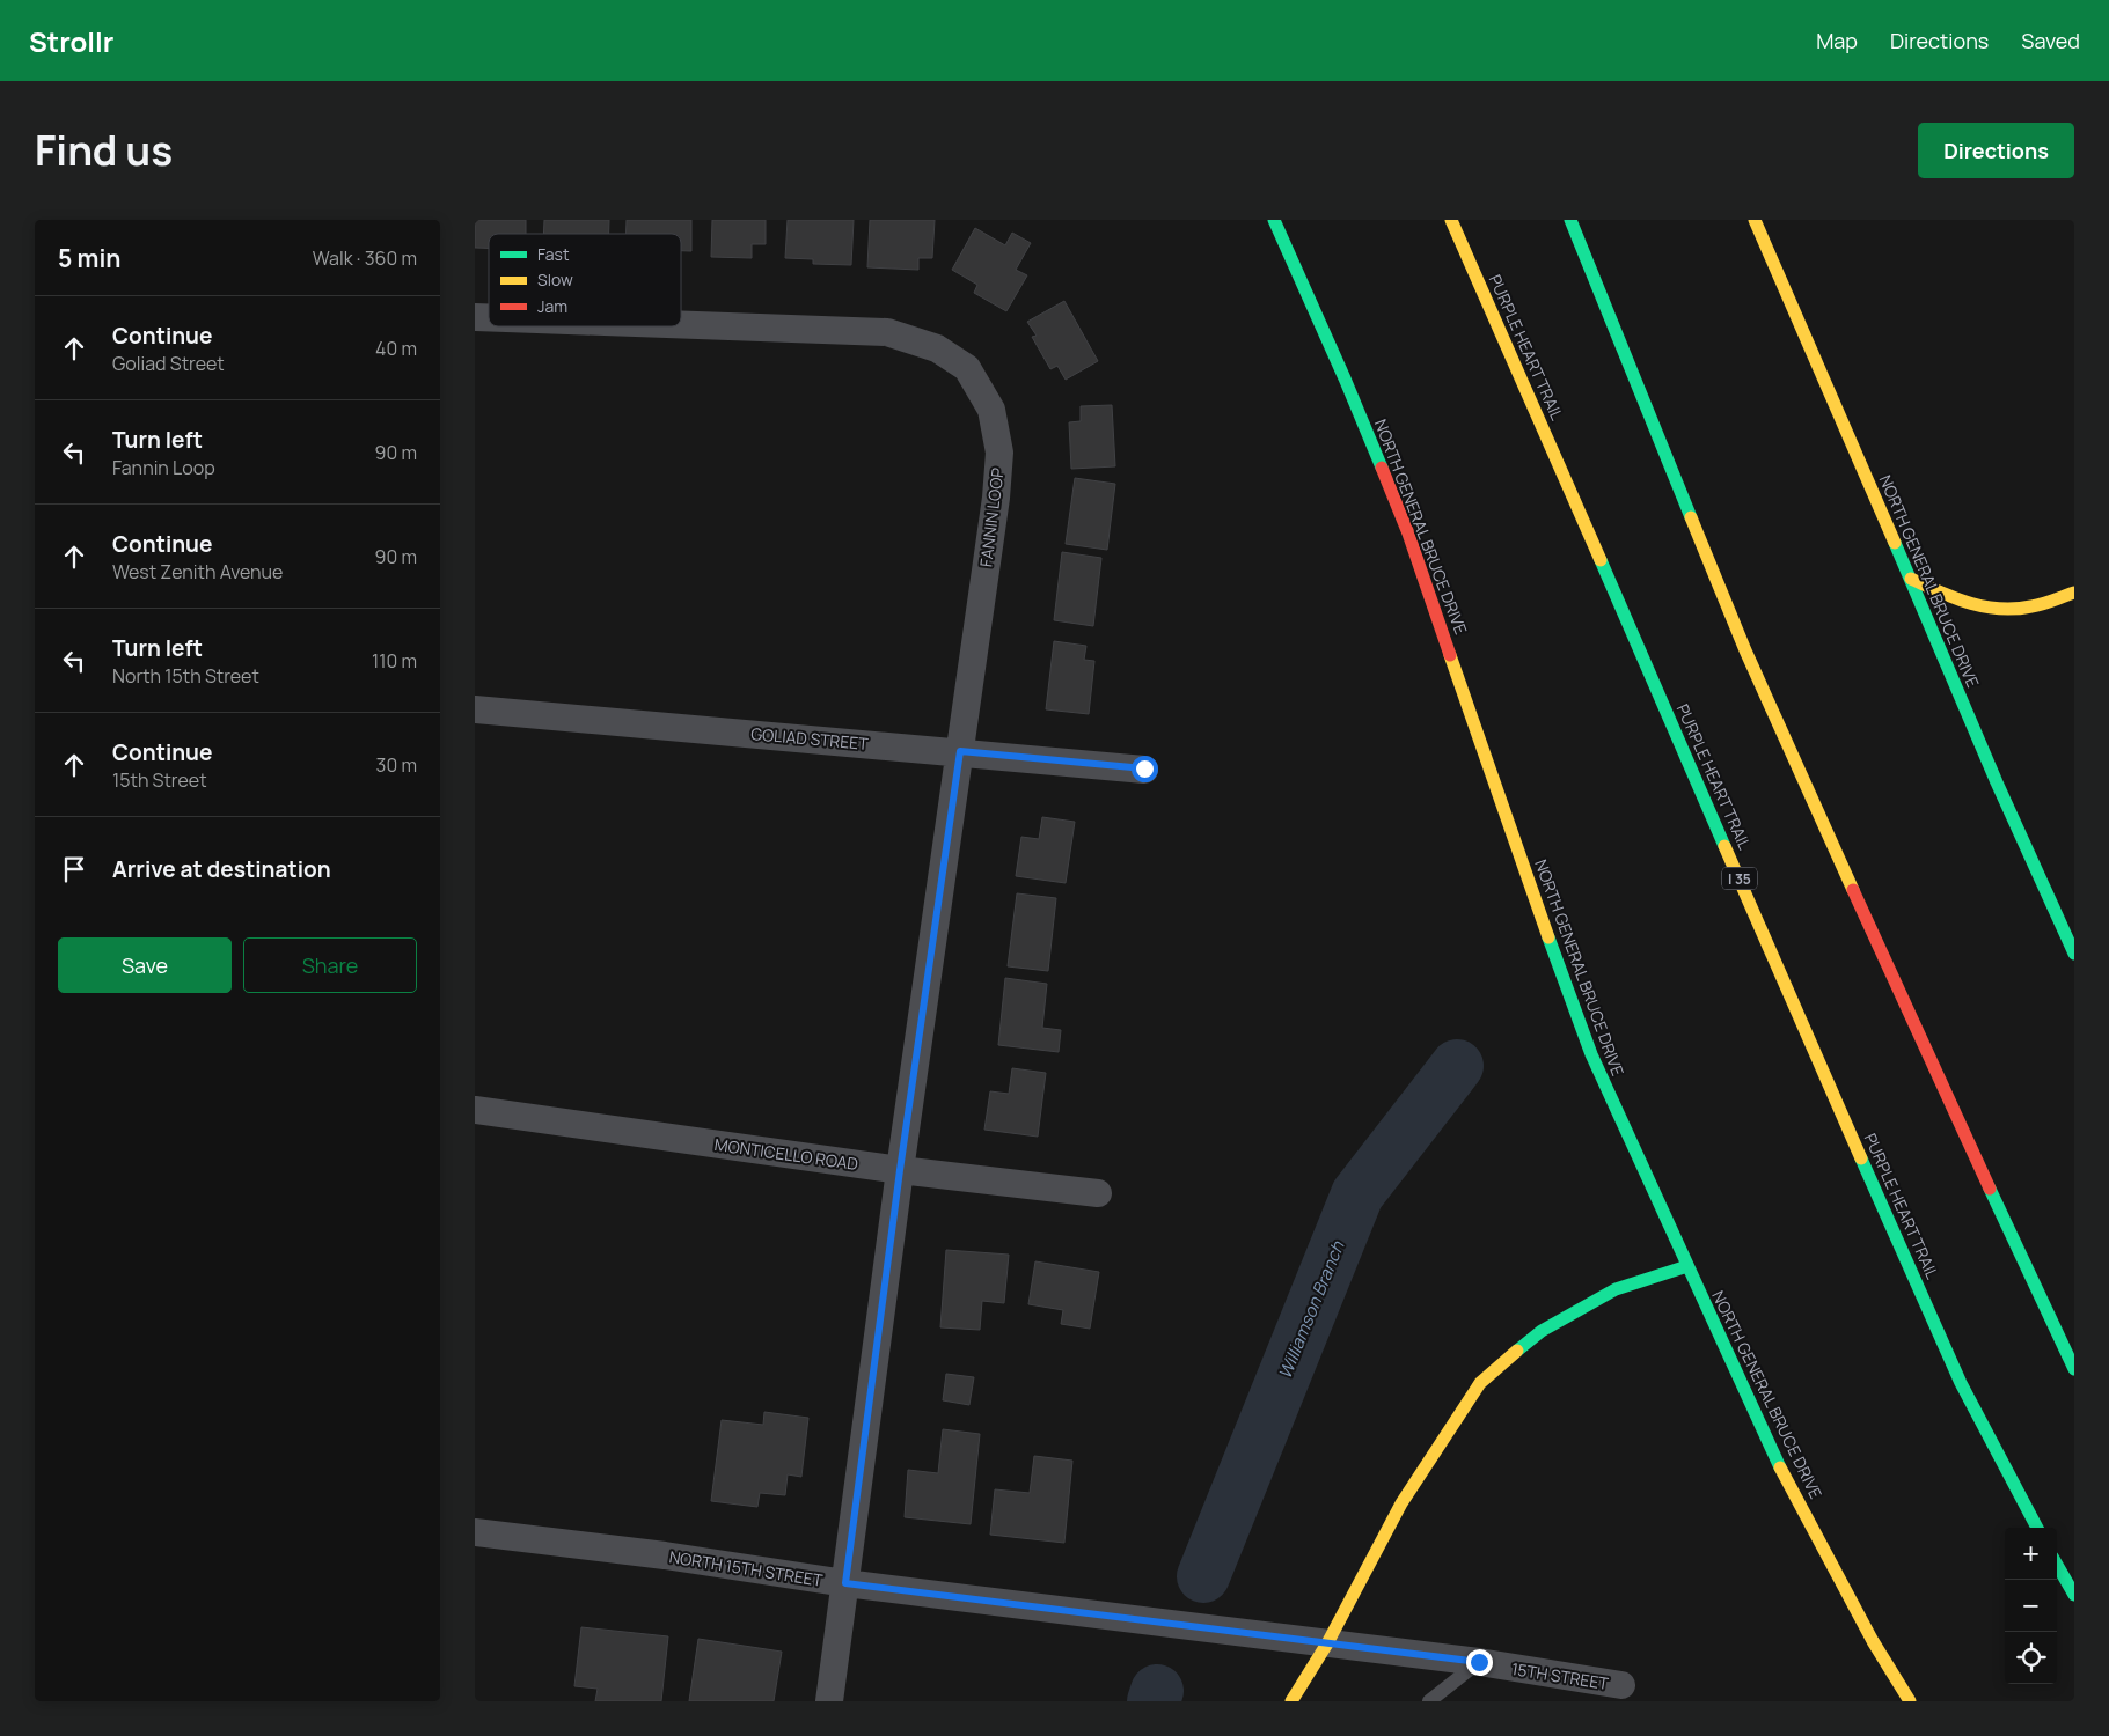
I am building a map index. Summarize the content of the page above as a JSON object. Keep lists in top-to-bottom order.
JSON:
{
  "streets": {
    "main road": ["PURPLE HEART TRAIL", "NORTH GENERAL BRUCE DRIVE", "I 35"],
    "street": [
      "FANNIN LOOP",
      "GOLIAD STREET",
      "MONTICELLO ROAD",
      "NORTH 15TH STREET",
      "15TH STREET"
    ]
  },
  "crossings": [
    ["FANNIN LOOP", "GOLIAD STREET"],
    ["FANNIN LOOP", "MONTICELLO ROAD"],
    ["FANNIN LOOP", "NORTH 15TH STREET"],
    ["NORTH 15TH STREET", "15TH STREET"]
  ],
  "water": ["Williamson Branch"],
  "legend": ["Fast", "Slow", "Jam"],
  "page": {
    "header": "Strollr",
    "nav": ["Map", "Directions", "Saved"],
    "title": "Find us",
    "buttons": [
      "Directions",
      ["Save", "Share"]
    ],
    "heading": ["5 min", "Walk · 360 m"],
    "list": [
      ["Continue", "Goliad Street", "40 m"],
      ["Turn left", "Fannin Loop", "90 m"],
      ["Continue", "West Zenith Avenue", "90 m"],
      ["Turn left", "North 15th Street", "110 m"],
      ["Continue", "15th Street", "30 m"],
      "Arrive at destination"
    ],
    "map_buttons": ["+", "−"]
  }
}
